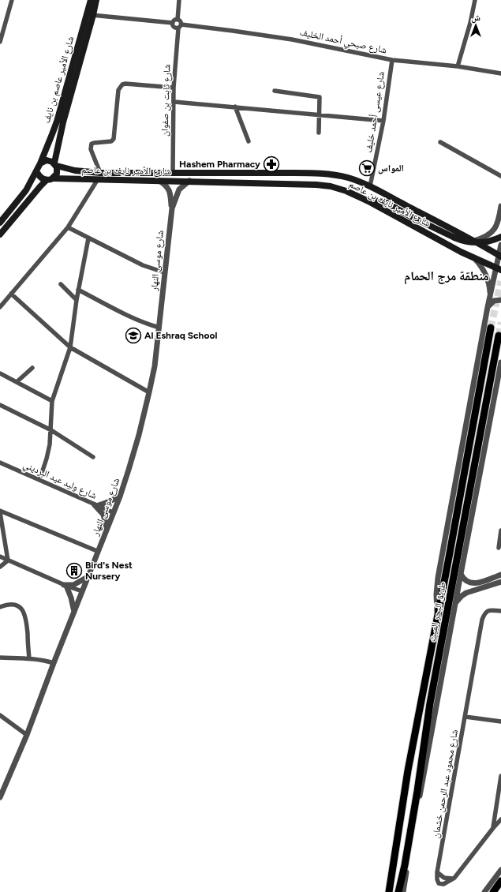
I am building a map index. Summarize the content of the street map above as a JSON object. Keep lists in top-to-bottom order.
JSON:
{
  "streets": {
    "main road": ["شارع الأمير عاصم بن نايف", "شارع الأمير نايف بن عاصم", "طريق البحر الميت"],
    "street": [
      "شارع صبحي أحمد الخليف",
      "شارع ثابت بن صفوان",
      "شارع عيسى أحمد خليف",
      "شارع موسى النهار",
      "شارع وليد عيد البرديني",
      "شارع محمود عبد الرحمن خشمان"
    ]
  },
  "crossings": [
    ["شارع صبحي أحمد الخليف", "شارع ثابت بن صفوان"],
    ["شارع صبحي أحمد الخليف", "شارع عيسى أحمد خليف"],
    ["شارع الأمير عاصم بن نايف", "شارع الأمير نايف بن عاصم"],
    ["شارع ثابت بن صفوان", "شارع الأمير نايف بن عاصم"],
    ["شارع عيسى أحمد خليف", "شارع الأمير نايف بن عاصم"],
    ["شارع الأمير نايف بن عاصم", "شارع موسى النهار"],
    ["شارع موسى النهار", "شارع وليد عيد البرديني"]
  ],
  "districts": ["منطقة مرج الحمام"],
  "places": {
    "pharmacy": ["Hashem Pharmacy"],
    "supermarket": ["المواس"],
    "school or university": ["Al Eshraq School"],
    "building": ["Bird's Nest Nursery"]
  },
  "north": "top"
}
